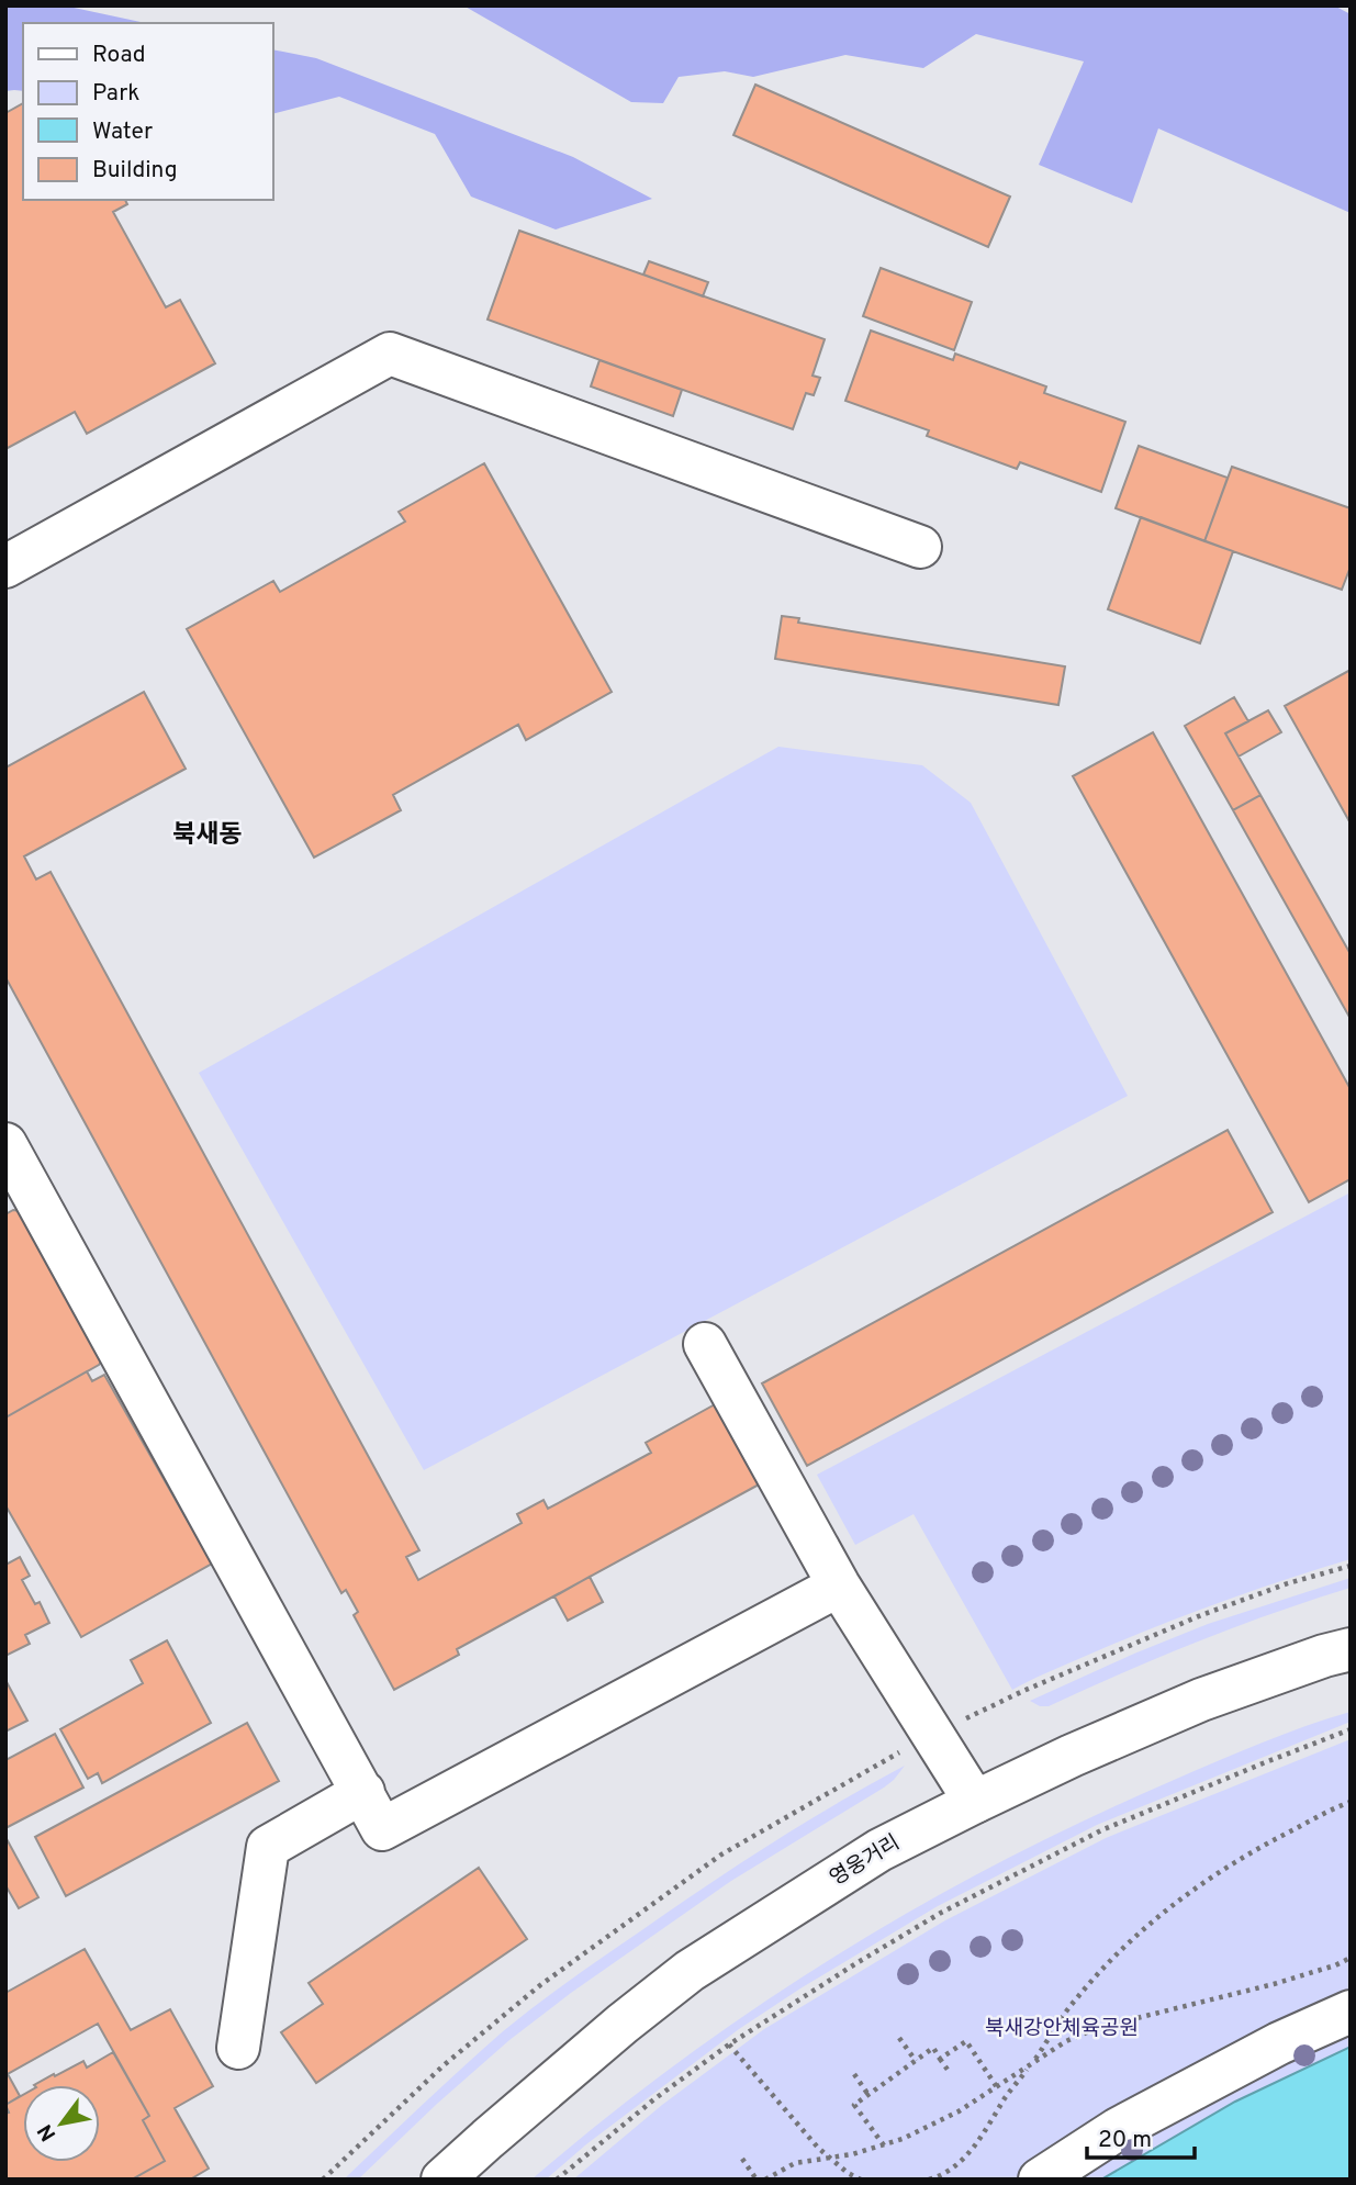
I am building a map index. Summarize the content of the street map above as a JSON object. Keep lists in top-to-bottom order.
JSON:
{
  "streets": {
    "street": ["영웅거리"]
  },
  "districts": ["북새동"],
  "parks": ["북새강안체육공원"],
  "legend": [
    "Road",
    "Park",
    "Water",
    "Building"
  ],
  "scale_bar": "20 m",
  "north": "bottom left"
}
